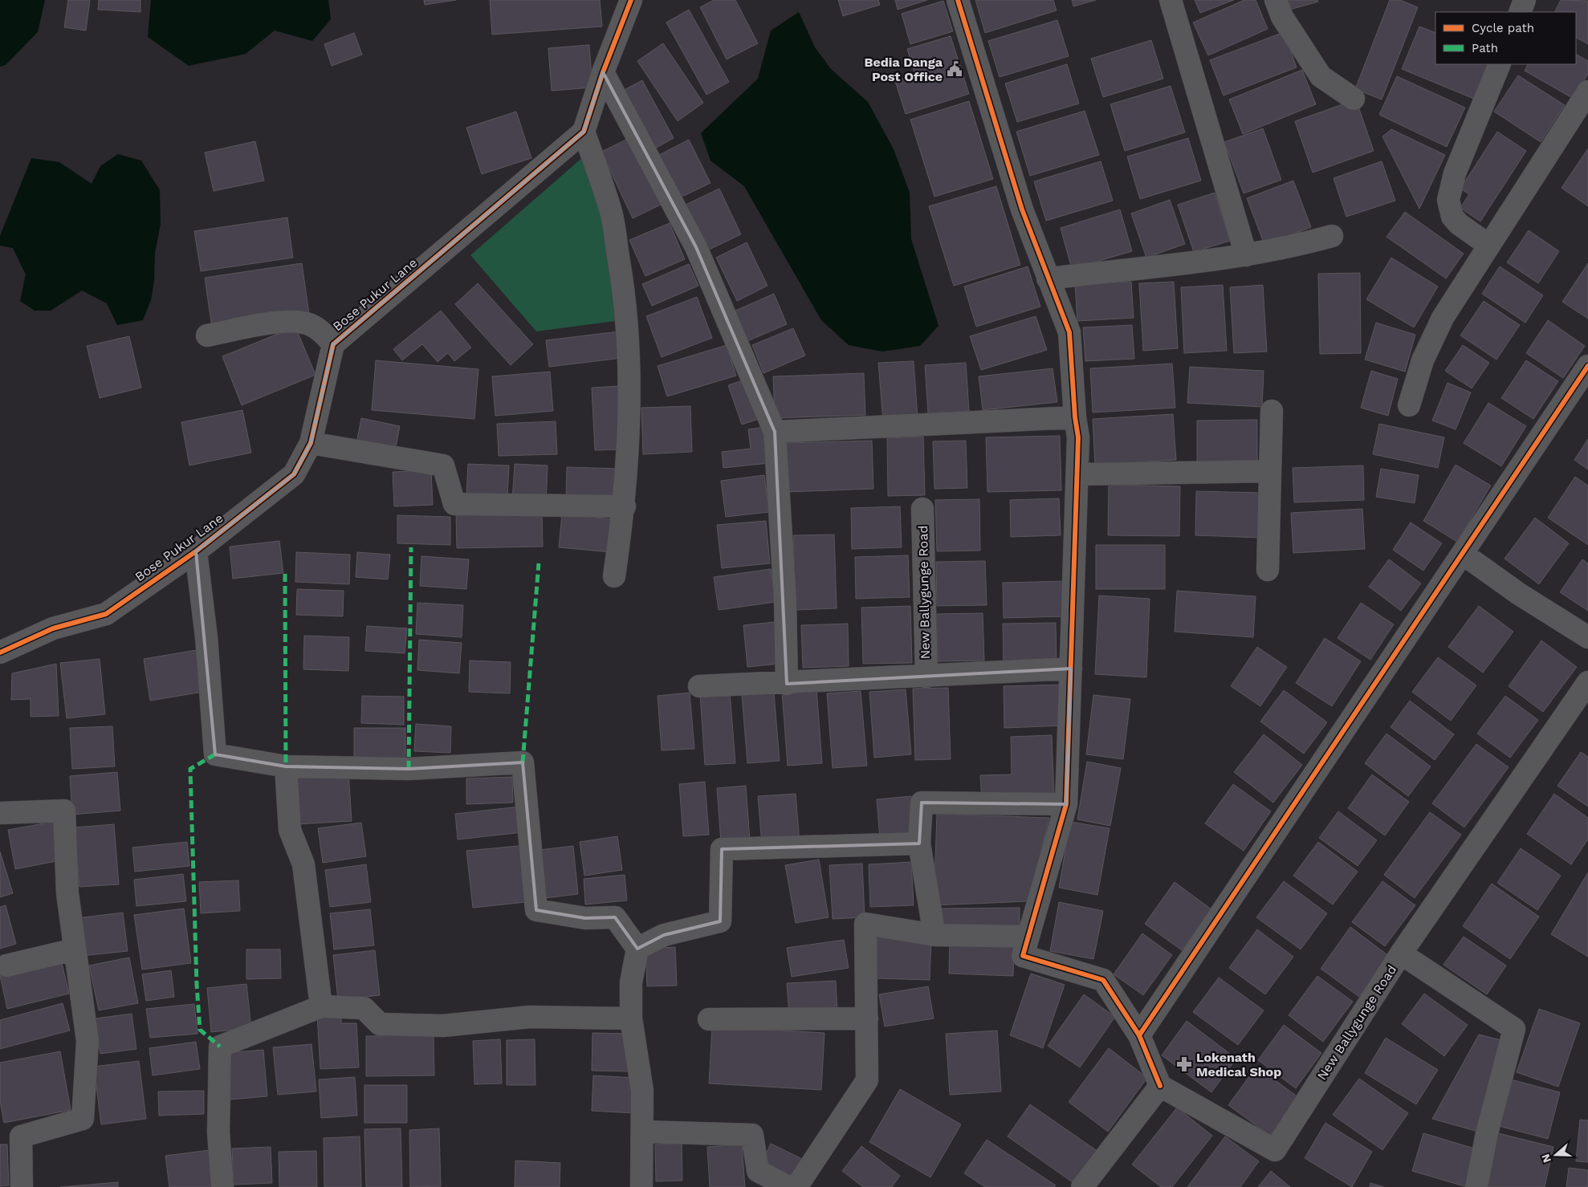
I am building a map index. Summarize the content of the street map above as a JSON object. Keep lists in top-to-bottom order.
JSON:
{
  "streets": {
    "street": ["Bose Pukur Lane", "New Ballygunge Road"]
  },
  "places": {
    "public building": ["Bedia Danga Post Office"],
    "pharmacy": ["Lokenath Medical Shop"]
  },
  "legend": ["Cycle path", "Path"],
  "north": "left"
}
